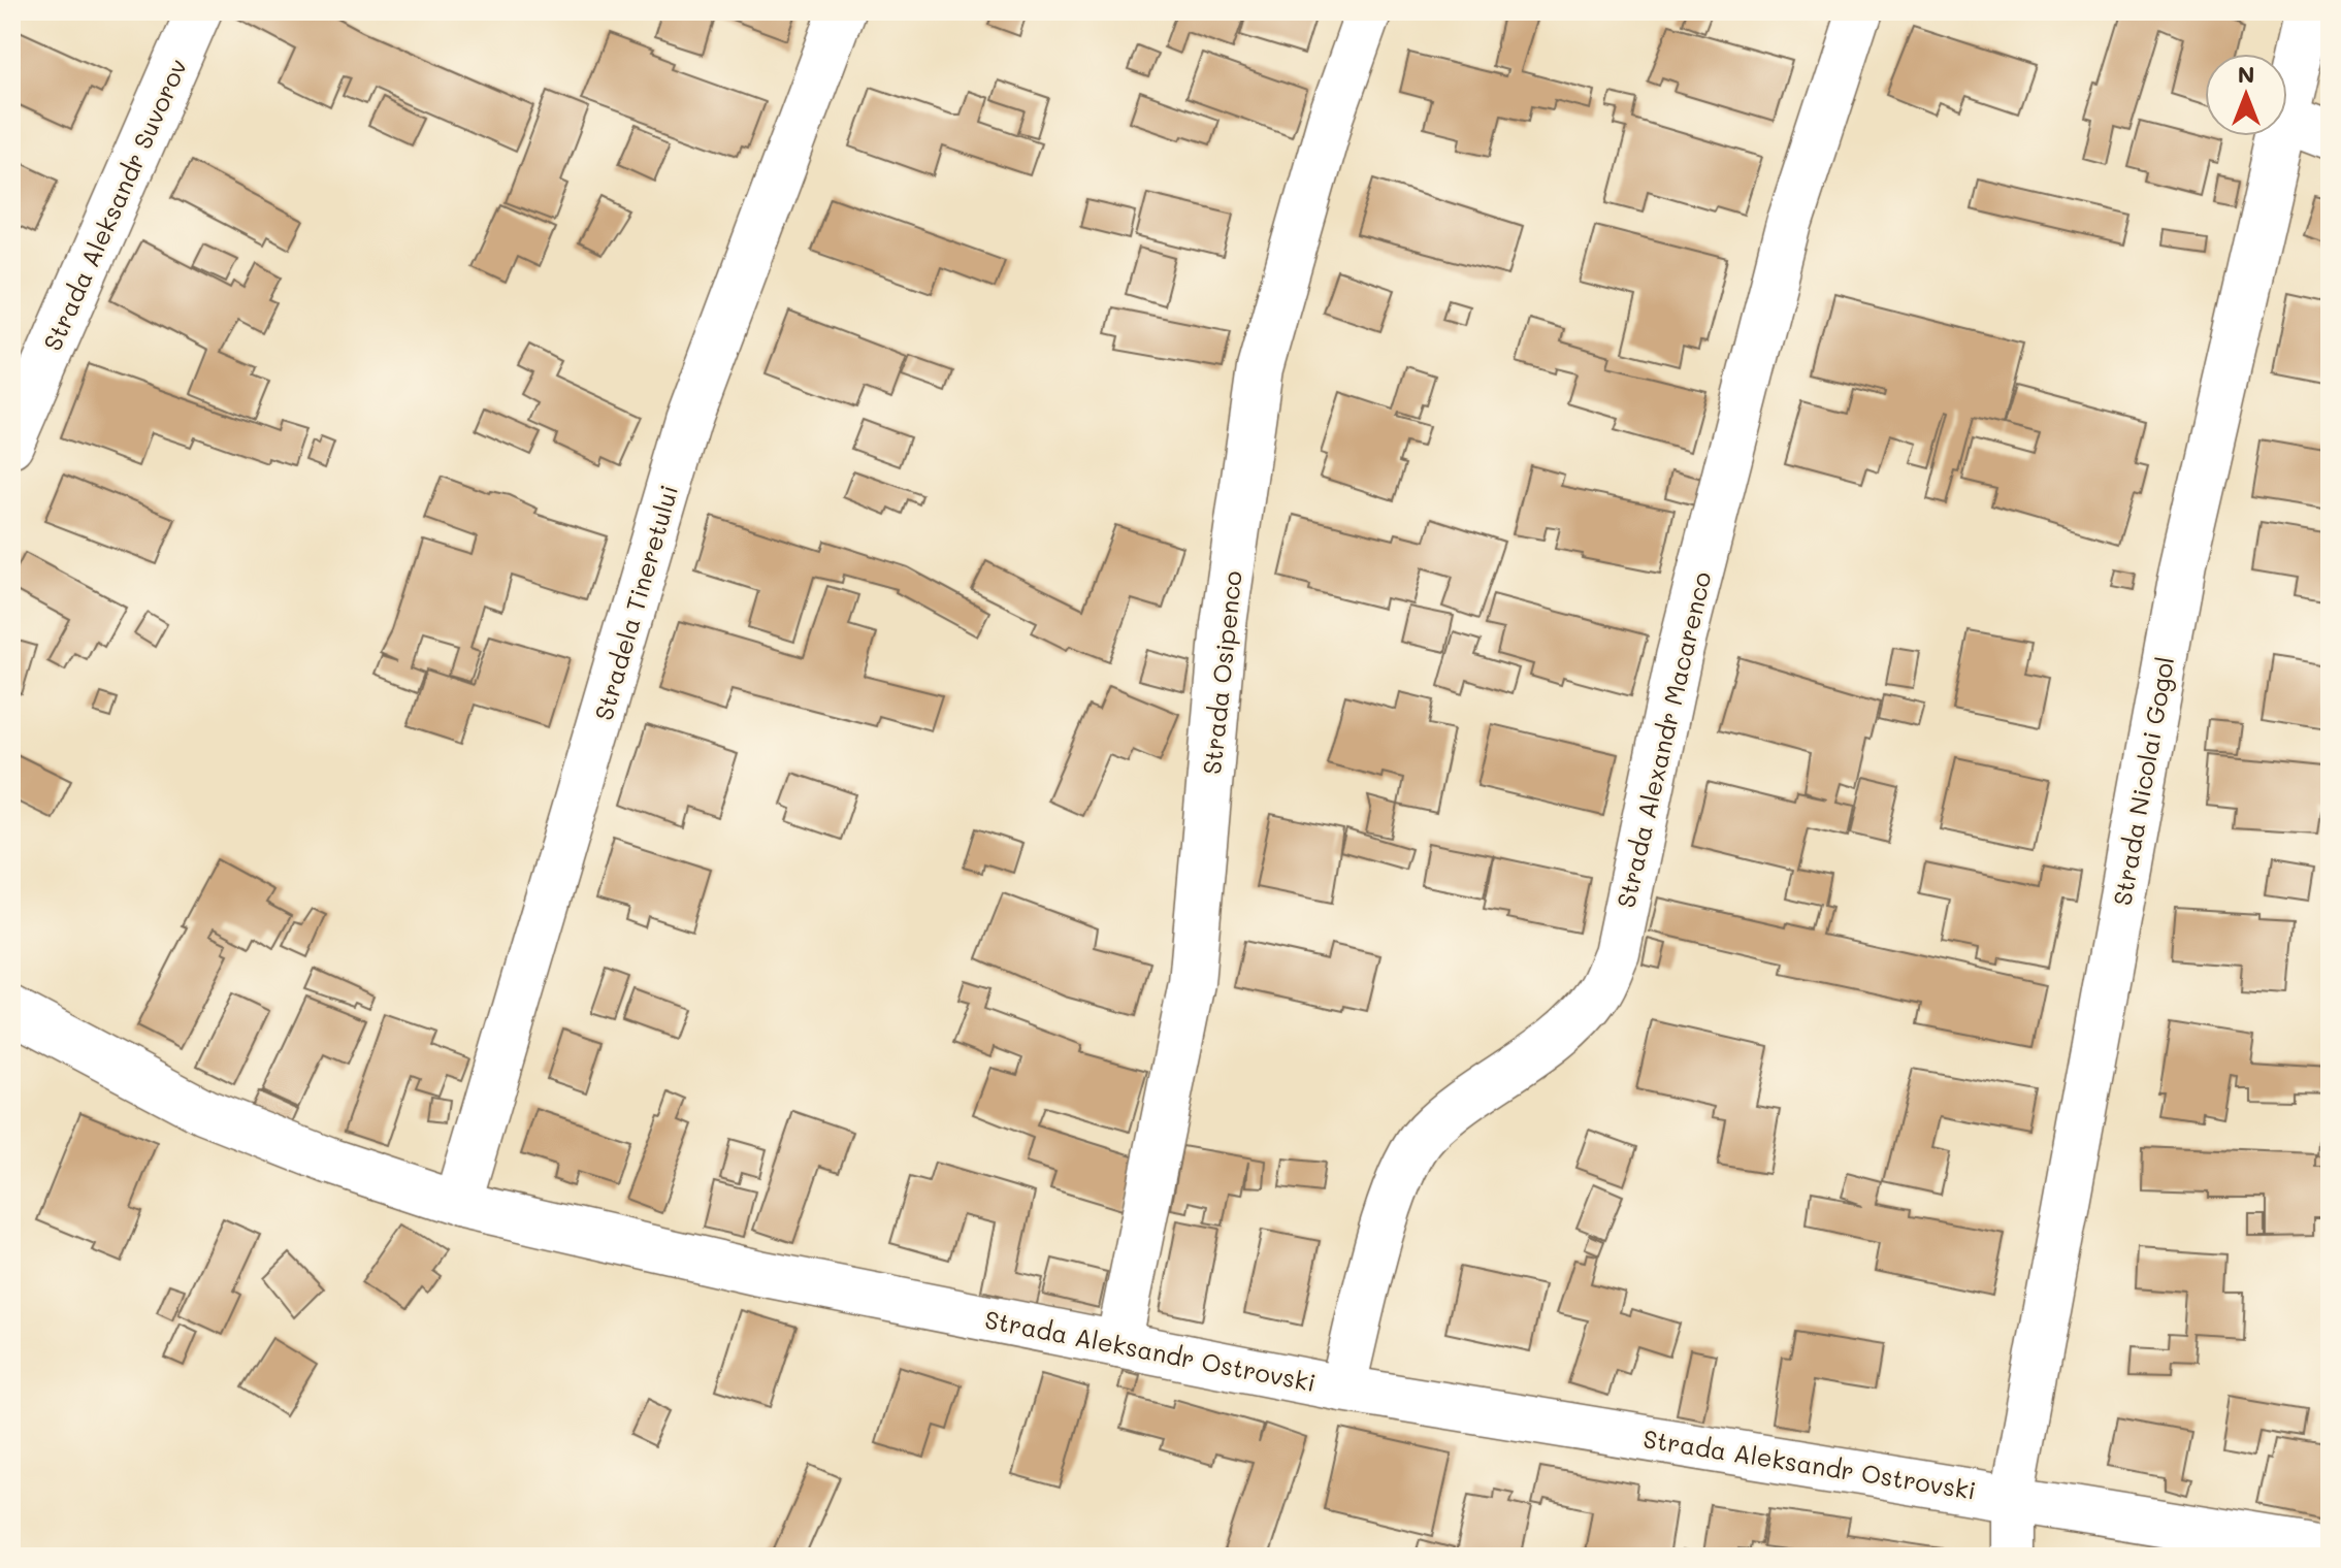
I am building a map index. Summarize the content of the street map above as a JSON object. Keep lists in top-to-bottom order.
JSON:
{
  "streets": {
    "street": [
      "Strada Aleksandr Suvorov",
      "Stradela Tineretului",
      "Strada Osipenco",
      "Strada Alexandr Macarenco",
      "Strada Nicolai Gogol",
      "Strada Aleksandr Ostrovski"
    ]
  },
  "crossings": [
    ["Stradela Tineretului", "Strada Aleksandr Ostrovski"],
    ["Strada Osipenco", "Strada Aleksandr Ostrovski"],
    ["Strada Alexandr Macarenco", "Strada Aleksandr Ostrovski"],
    ["Strada Nicolai Gogol", "Strada Aleksandr Ostrovski"]
  ],
  "north": "top"
}
